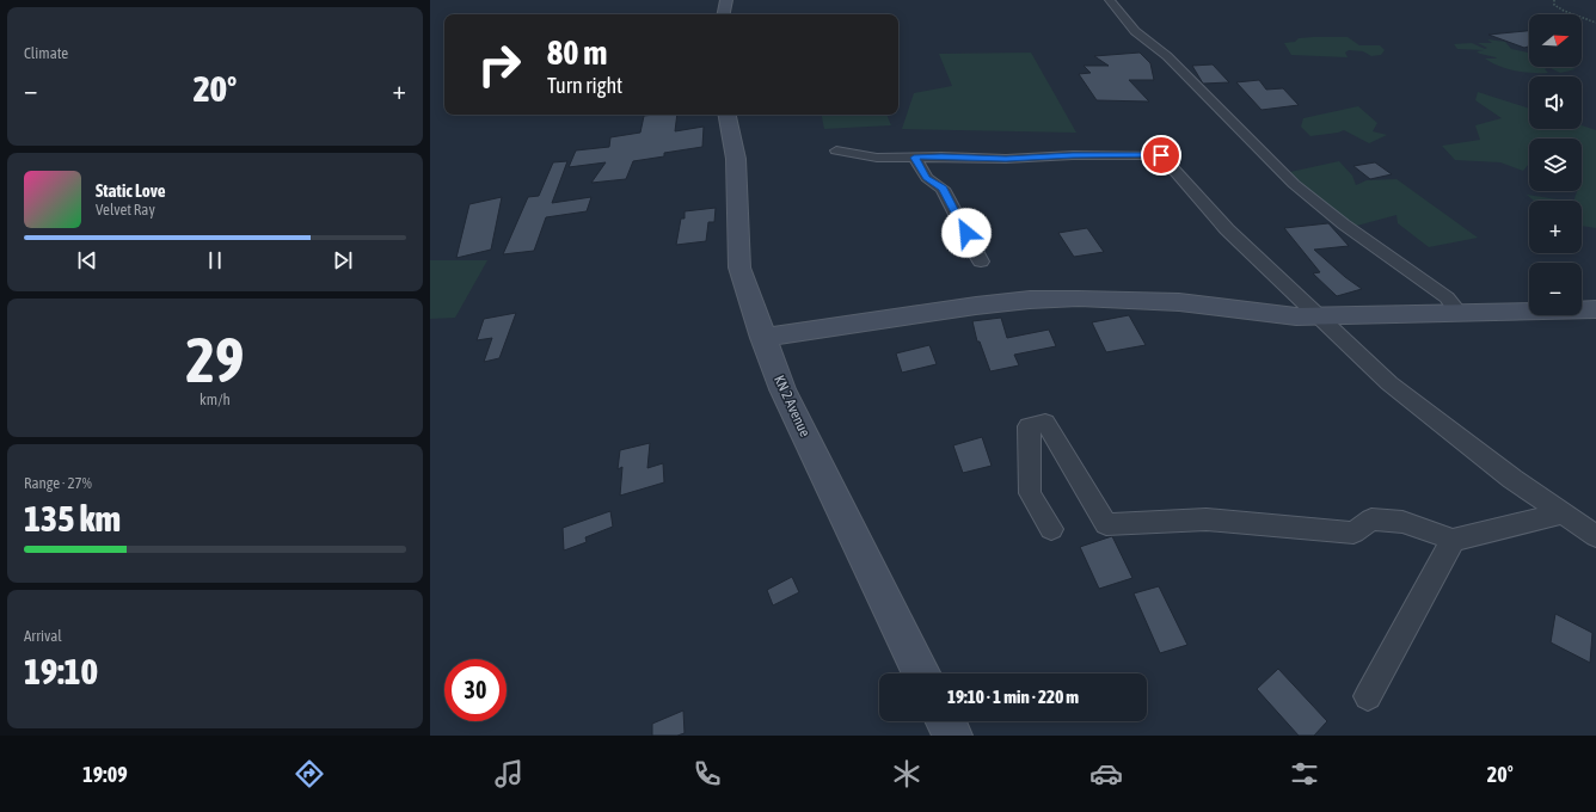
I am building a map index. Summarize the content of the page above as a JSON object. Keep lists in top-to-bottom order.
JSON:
{
  "streets": {
    "main road": ["KN 2 Avenue"]
  },
  "north": "right",
  "page": {
    "tile": [
      "Climate",
      ["29", "km/h"],
      ["Range · 27%", "135 km"],
      ["Arrival", "19:10"]
    ],
    "map_buttons": ["+", "−"],
    "turn": ["80 m", "Turn right"],
    "heat": ["−", "20°", "+"],
    "song": ["Static Love", "Velvet Ray"],
    "limit": "30",
    "trip": "19:10 · 1 min · 220 m",
    "tabs": ["19:09", "20°"]
  }
}
